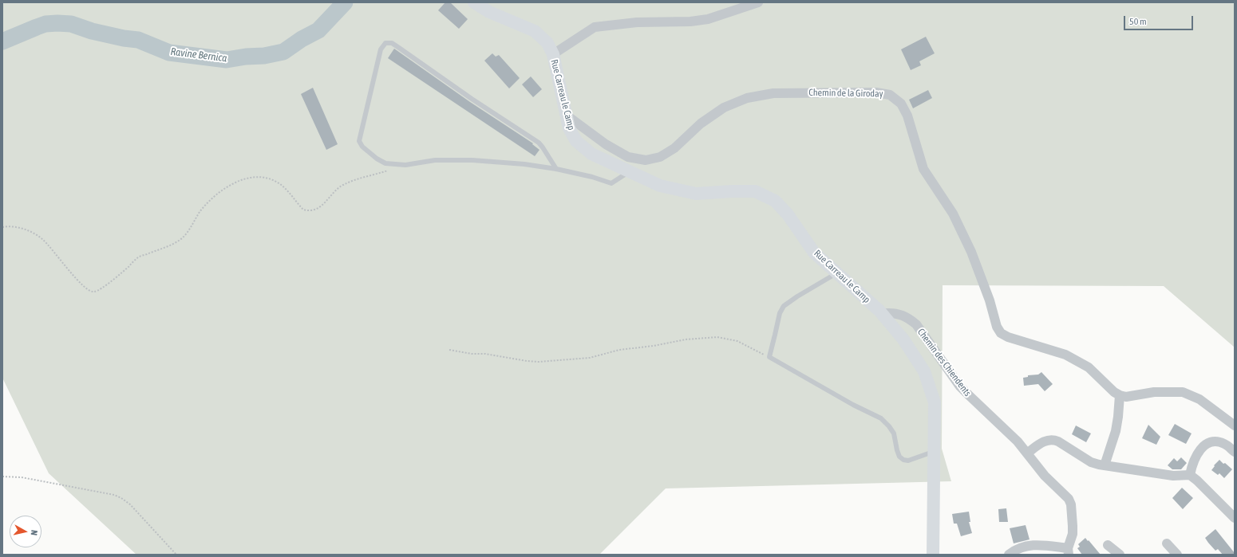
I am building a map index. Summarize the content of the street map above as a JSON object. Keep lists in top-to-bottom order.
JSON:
{
  "streets": {
    "main road": ["Rue Carreau le Camp"],
    "street": ["Chemin de la Giroday", "Chemin des Chiendents"]
  },
  "crossings": [
    ["Chemin de la Giroday", "Rue Carreau le Camp"],
    ["Rue Carreau le Camp", "Chemin des Chiendents"]
  ],
  "water": ["Ravine Bernica"],
  "scale_bar": "50 m",
  "north": "right"
}
